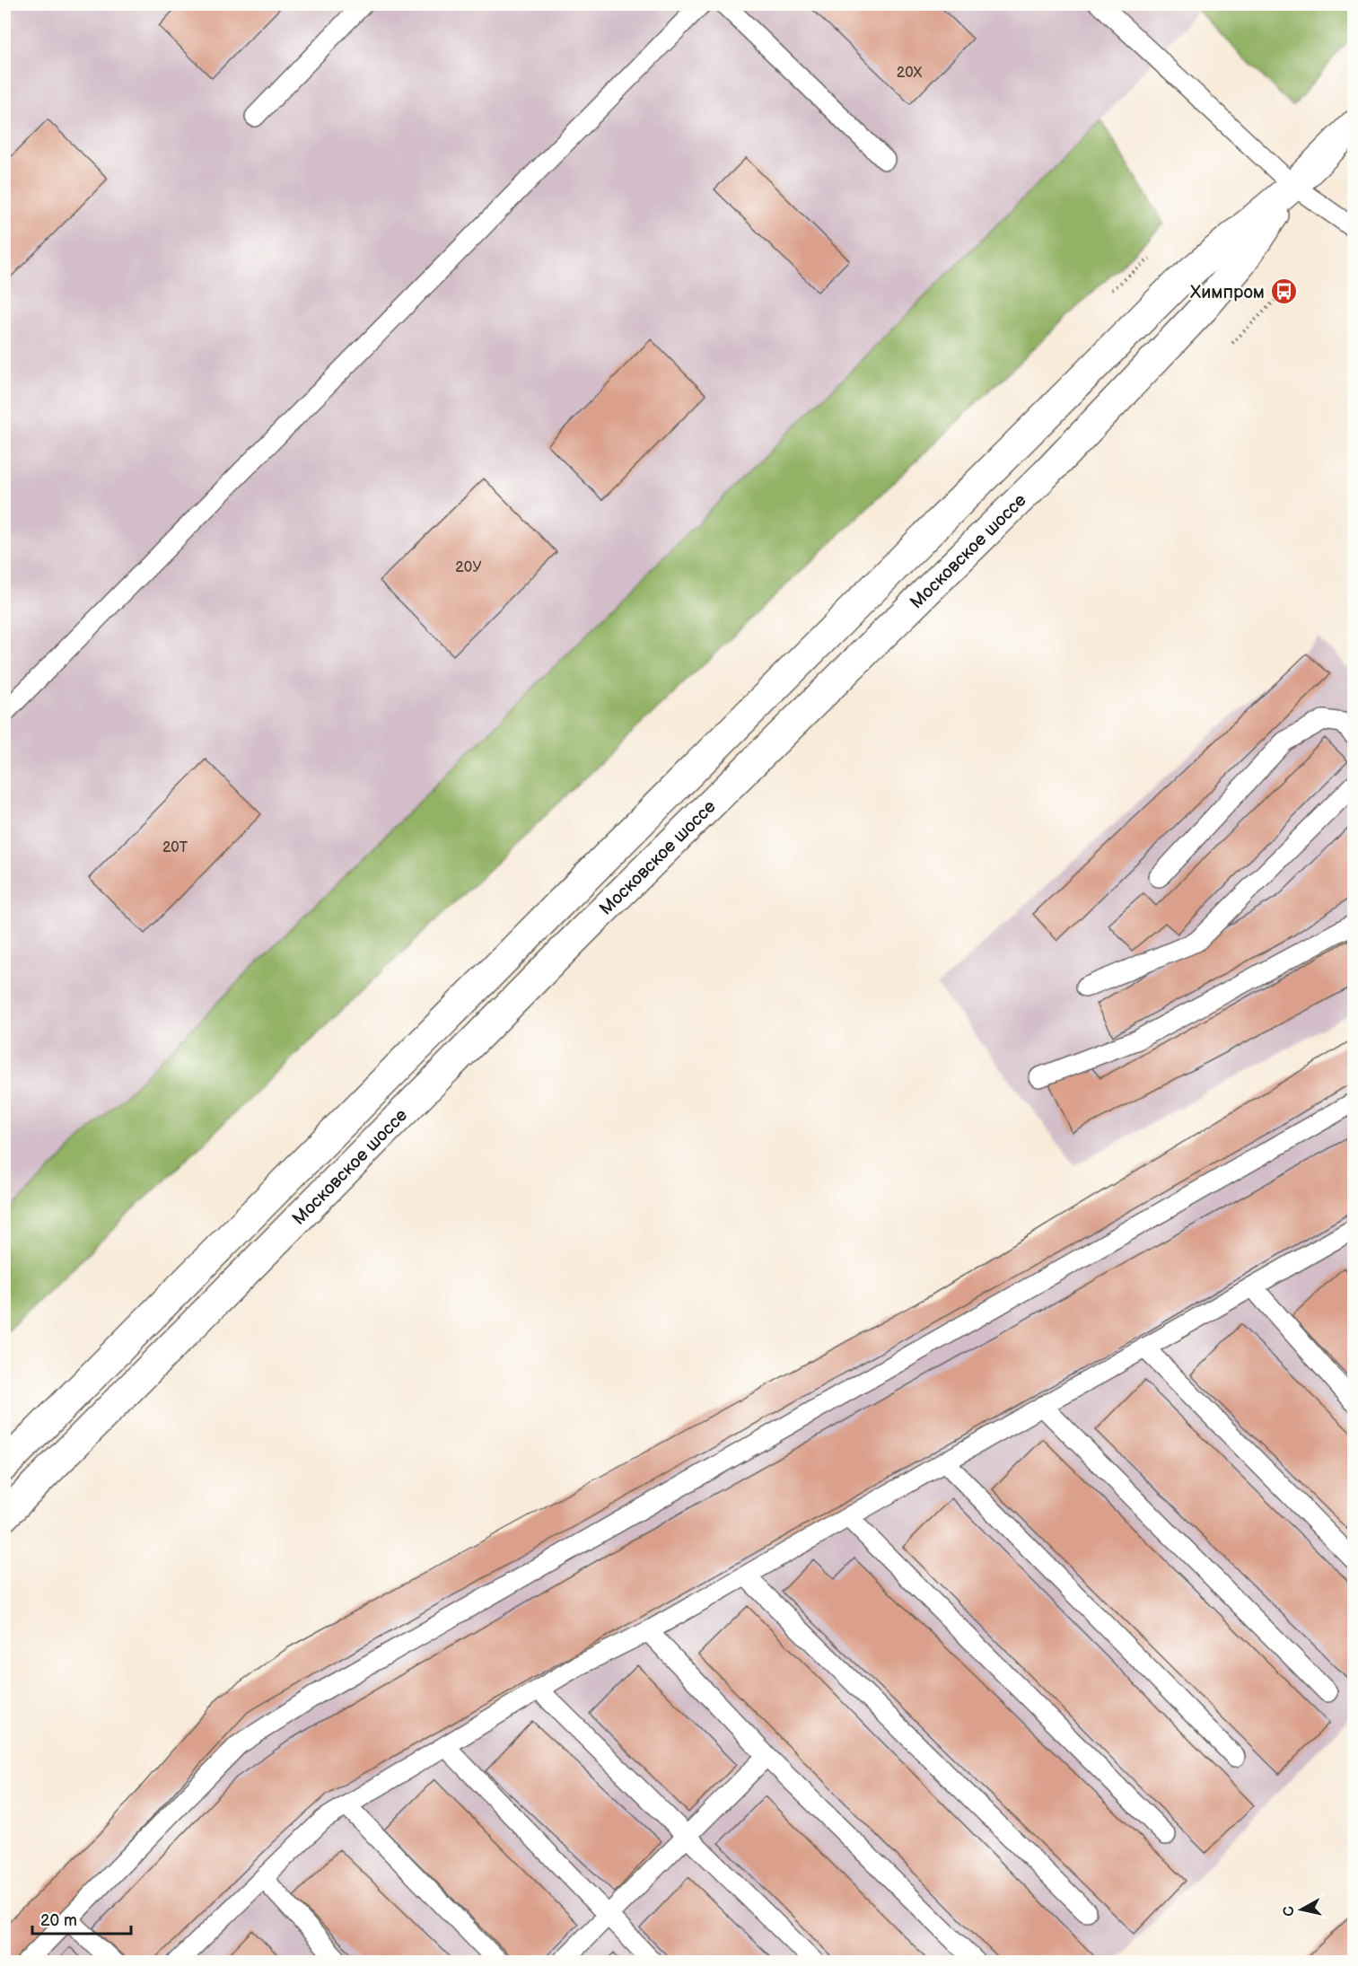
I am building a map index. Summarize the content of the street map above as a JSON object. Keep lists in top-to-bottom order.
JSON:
{
  "streets": {
    "main road": ["Московское шоссе"]
  },
  "places": {
    "bus stop": ["Химпром"]
  },
  "house_numbers": ["20Х", "20У", "20Т"],
  "scale_bar": "20 m",
  "north": "left"
}
